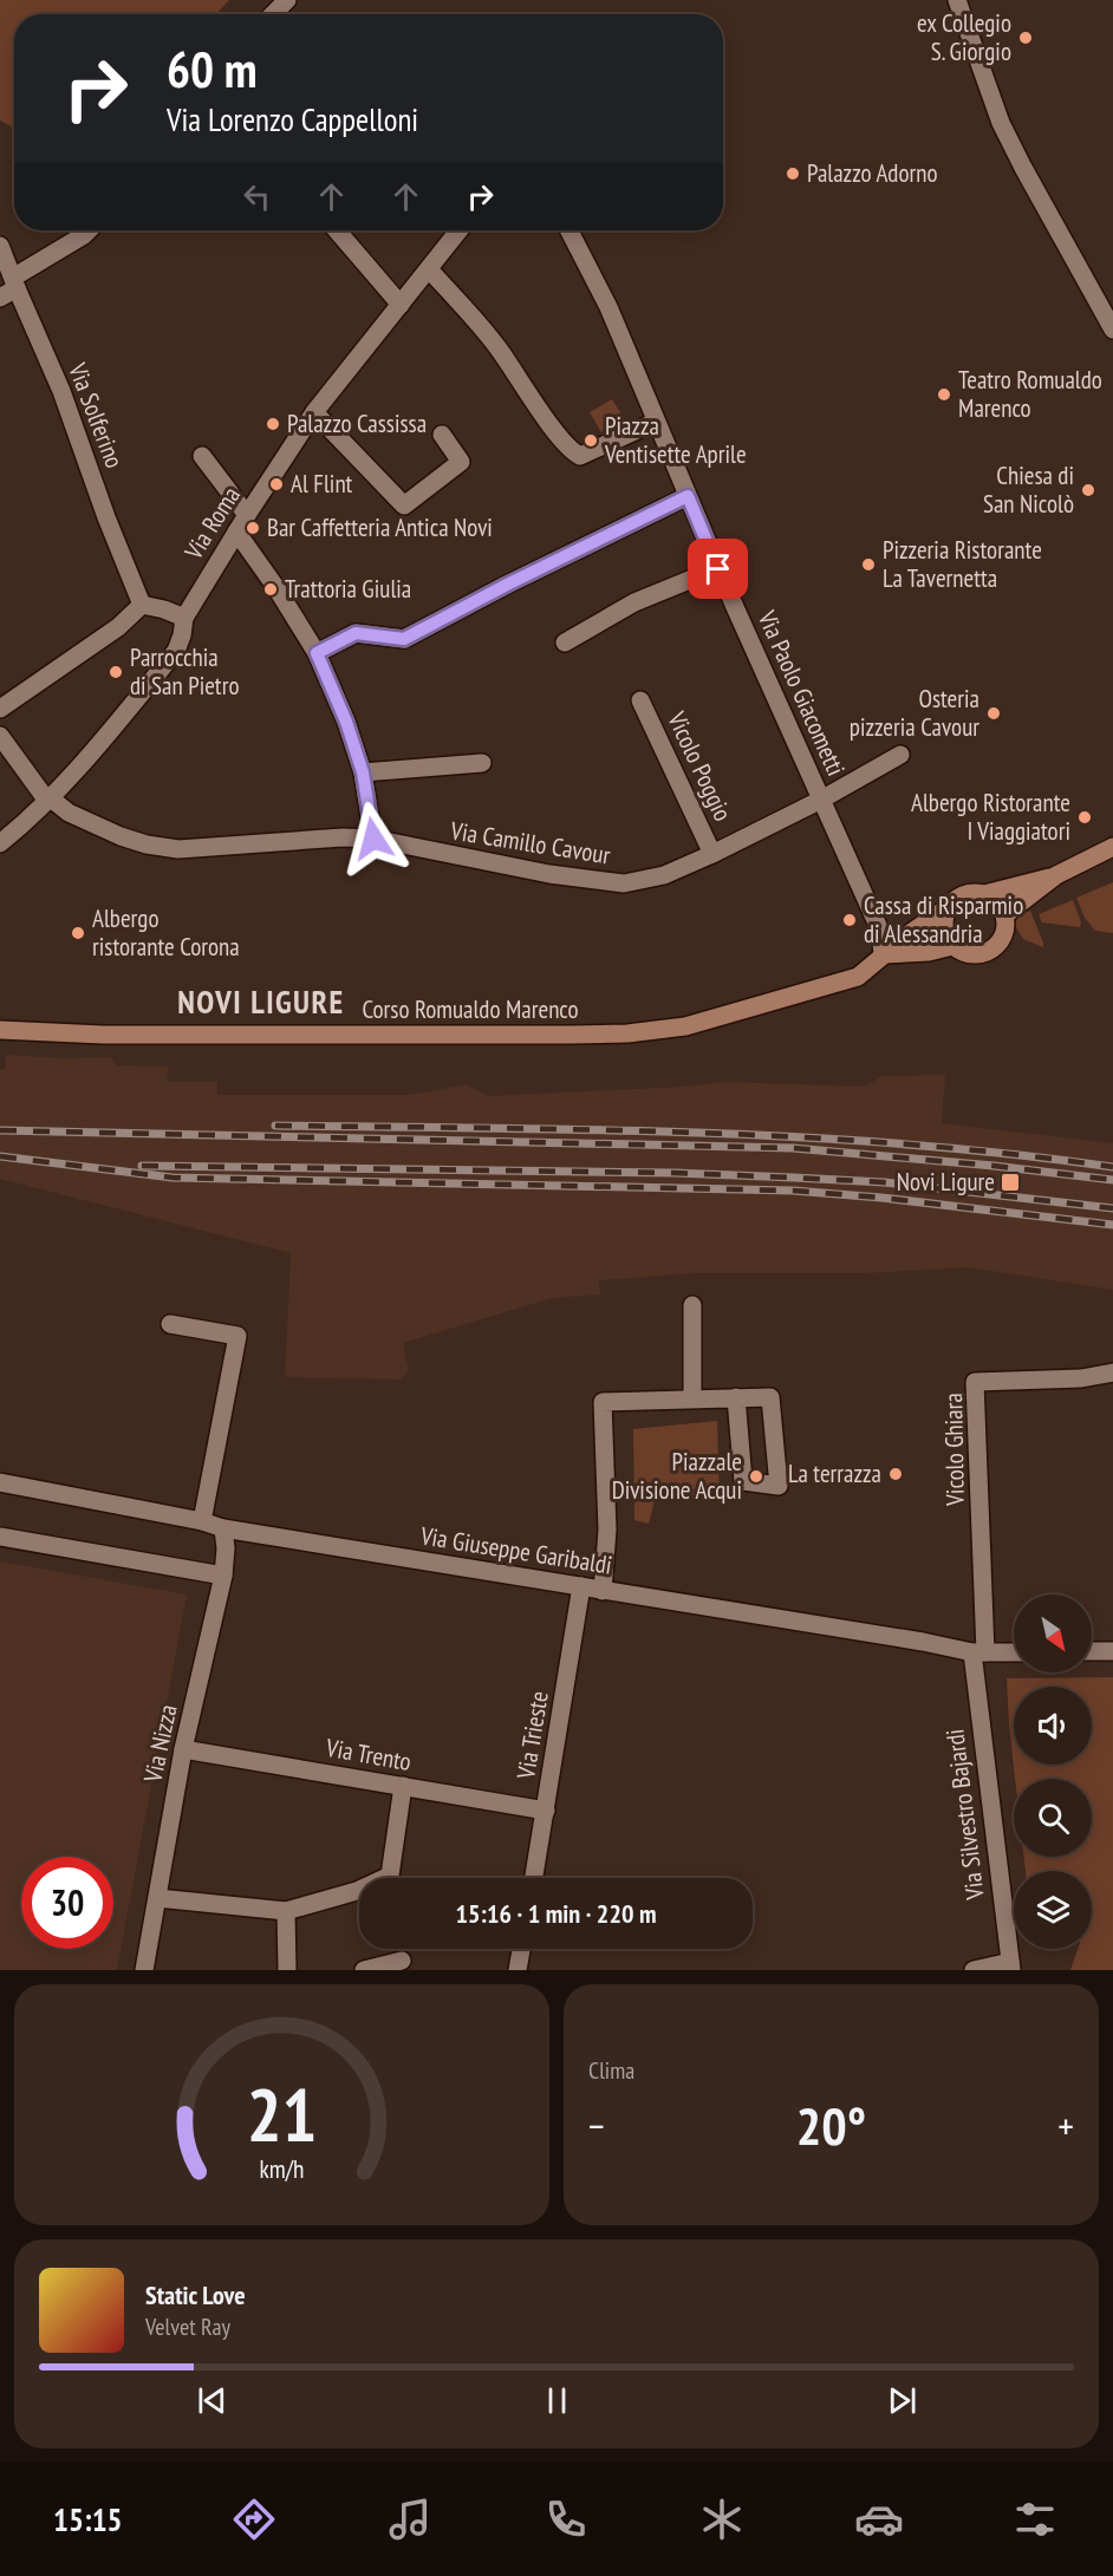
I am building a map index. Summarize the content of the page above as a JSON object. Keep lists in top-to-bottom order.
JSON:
{
  "streets": {
    "main road": ["Corso Romualdo Marenco"],
    "street": [
      "Via Solferino",
      "Via Roma",
      "Via Paolo Giacometti",
      "Vicolo Poggio",
      "Via Camillo Cavour",
      "Vicolo Ghiara",
      "Via Giuseppe Garibaldi",
      "Via Trieste",
      "Via Nizza",
      "Via Trento",
      "Via Silvestro Bajardi"
    ]
  },
  "crossings": [
    ["Via Roma", "Via Camillo Cavour"],
    ["Via Paolo Giacometti", "Via Camillo Cavour"],
    ["Via Paolo Giacometti", "Corso Romualdo Marenco"],
    ["Vicolo Poggio", "Via Camillo Cavour"],
    ["Vicolo Ghiara", "Via Giuseppe Garibaldi"],
    ["Vicolo Ghiara", "Via Silvestro Bajardi"],
    ["Via Giuseppe Garibaldi", "Via Trieste"],
    ["Via Giuseppe Garibaldi", "Via Nizza"],
    ["Via Giuseppe Garibaldi", "Via Silvestro Bajardi"],
    ["Via Trieste", "Via Trento"],
    ["Via Nizza", "Via Trento"]
  ],
  "districts": ["NOVI LIGURE"],
  "places": {
    "other": [
      "ex Collegio S. Giorgio",
      "Palazzo Adorno",
      "Teatro Romualdo Marenco",
      "Palazzo Cassissa",
      "Piazza Ventisette Aprile",
      "Al Flint",
      "Chiesa di San Nicolò",
      "Bar Caffetteria Antica Novi",
      "Pizzeria Ristorante La Tavernetta",
      "Trattoria Giulia",
      "Parrocchia di San Pietro",
      "Osteria pizzeria Cavour",
      "Albergo Ristorante I Viaggiatori",
      "Cassa di Risparmio di Alessandria",
      "Albergo ristorante Corona",
      "La terrazza",
      "Piazzale Divisione Acqui"
    ],
    "transit": ["Novi Ligure"]
  },
  "north": "bottom right",
  "page": {
    "turn": ["60 m", "Via Lorenzo Cappelloni"],
    "limit": "30",
    "trip": "15:16 · 1 min · 220 m",
    "tile": "Clima",
    "heat": ["−", "20°", "+"],
    "song": ["Static Love", "Velvet Ray"],
    "tabs": "15:15",
    "gauge": ["21", "km/h"]
  }
}
